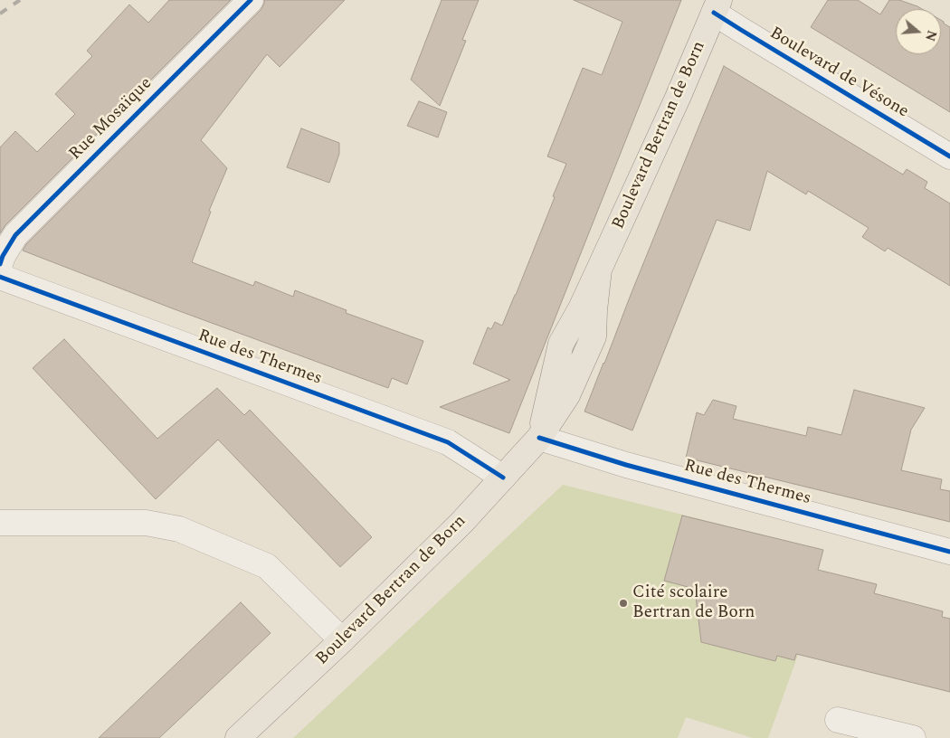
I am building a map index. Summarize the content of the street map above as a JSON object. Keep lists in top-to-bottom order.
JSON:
{
  "streets": {
    "main road": ["Boulevard Bertran de Born"],
    "street": ["Boulevard de Vésone", "Rue Mosaïque", "Rue des Thermes"]
  },
  "crossings": [
    ["Boulevard de Vésone", "Boulevard Bertran de Born"],
    ["Boulevard Bertran de Born", "Rue des Thermes"]
  ],
  "places": ["Cité scolaire Bertran de Born"],
  "north": "right"
}
